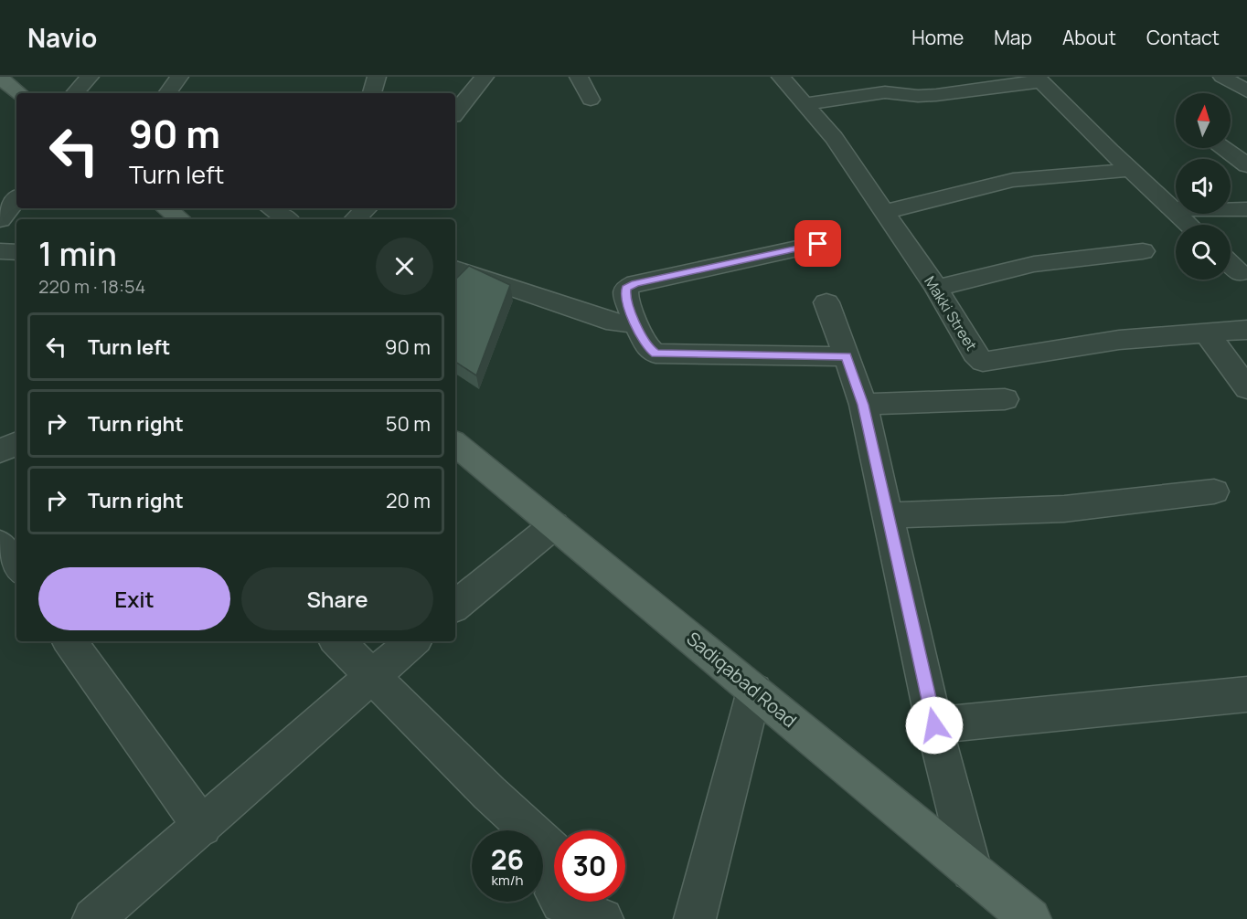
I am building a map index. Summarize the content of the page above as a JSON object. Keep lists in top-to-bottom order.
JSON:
{
  "streets": {
    "main road": ["Sadiqabad Road"],
    "street": ["Makki Street"]
  },
  "north": "top",
  "page": {
    "header": "Navio",
    "nav": [
      "Home",
      "Map",
      "About",
      "Contact"
    ],
    "turn": ["90 m", "Turn left"],
    "heading": ["1 min", "220 m · 18:54"],
    "list": [
      {
        "name": "Turn left",
        "value": "90 m"
      },
      {
        "name": "Turn right",
        "value": "50 m"
      },
      {
        "name": "Turn right",
        "value": "20 m"
      }
    ],
    "buttons": ["Exit", "Share"],
    "speed": "26 km/h",
    "limit": "30"
  }
}
